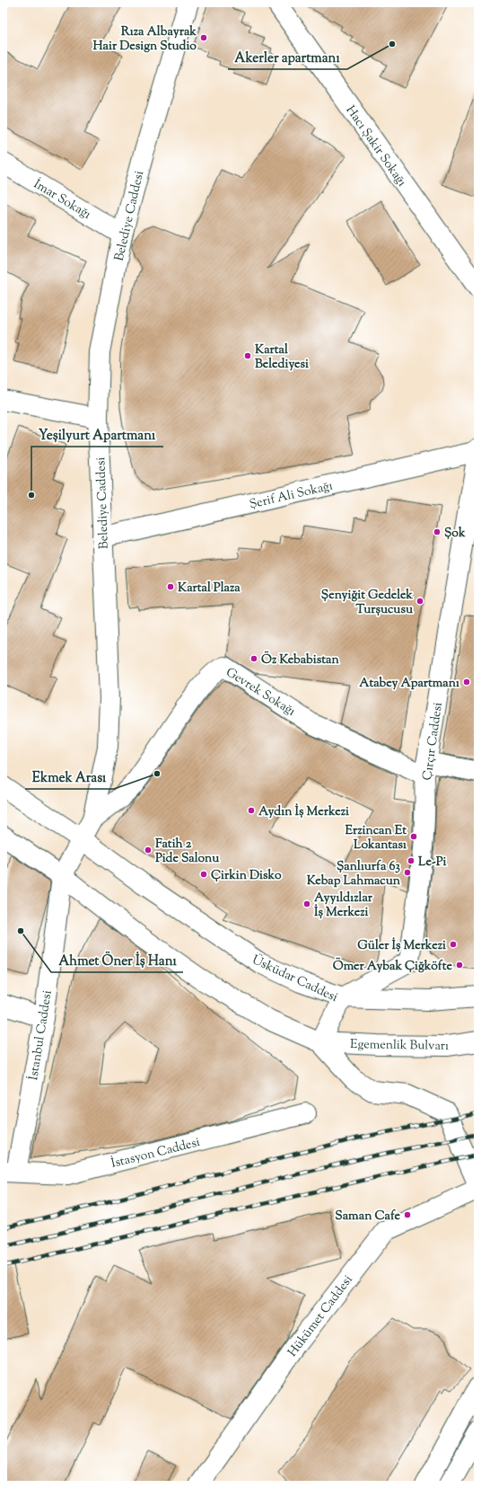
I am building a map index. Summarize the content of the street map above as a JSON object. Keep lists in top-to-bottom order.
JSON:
{
  "streets": {
    "street": [
      "Hacı Şakir Sokağı",
      "İmar Sokağı",
      "Belediye Caddesi",
      "Şerif Ali Sokağı",
      "Gevrek Sokağı",
      "Çırçır Caddesi",
      "Üsküdar Caddesi",
      "İstanbul Caddesi",
      "Egemenlik Bulvarı",
      "İstasyon Caddesi",
      "Hükümet Caddesi"
    ]
  },
  "crossings": [
    ["İmar Sokağı", "Belediye Caddesi"],
    ["Belediye Caddesi", "Şerif Ali Sokağı"],
    ["Belediye Caddesi", "Gevrek Sokağı"],
    ["Belediye Caddesi", "Üsküdar Caddesi"],
    ["Belediye Caddesi", "İstanbul Caddesi"],
    ["Şerif Ali Sokağı", "Çırçır Caddesi"],
    ["Gevrek Sokağı", "Çırçır Caddesi"],
    ["Çırçır Caddesi", "Üsküdar Caddesi"],
    ["Üsküdar Caddesi", "Egemenlik Bulvarı"],
    ["İstanbul Caddesi", "İstasyon Caddesi"]
  ],
  "places": [
    "Rıza Albayrak Hair Design Studio",
    "Akerler apartmanı",
    "Kartal Belediyesi",
    "Yeşilyurt Apartmanı",
    "Şok",
    "Kartal Plaza",
    "Şenyiğit Gedelek Turşucusu",
    "Öz Kebabistan",
    "Atabey Apartmanı",
    "Ekmek Arası",
    "Aydın İş Merkezi",
    "Erzincan Et Lokantası",
    "Fatih 2 Pide Salonu",
    "Le-Pi",
    "Şanlıurfa 63 Kebap Lahmacun",
    "Çirkin Disko",
    "Ayyıldızlar İş Merkezi",
    "Ahmet Öner İş Hanı",
    "Güler İş Merkezi",
    "Ömer Aybak Çiğköfte",
    "Saman Cafe"
  ]
}
